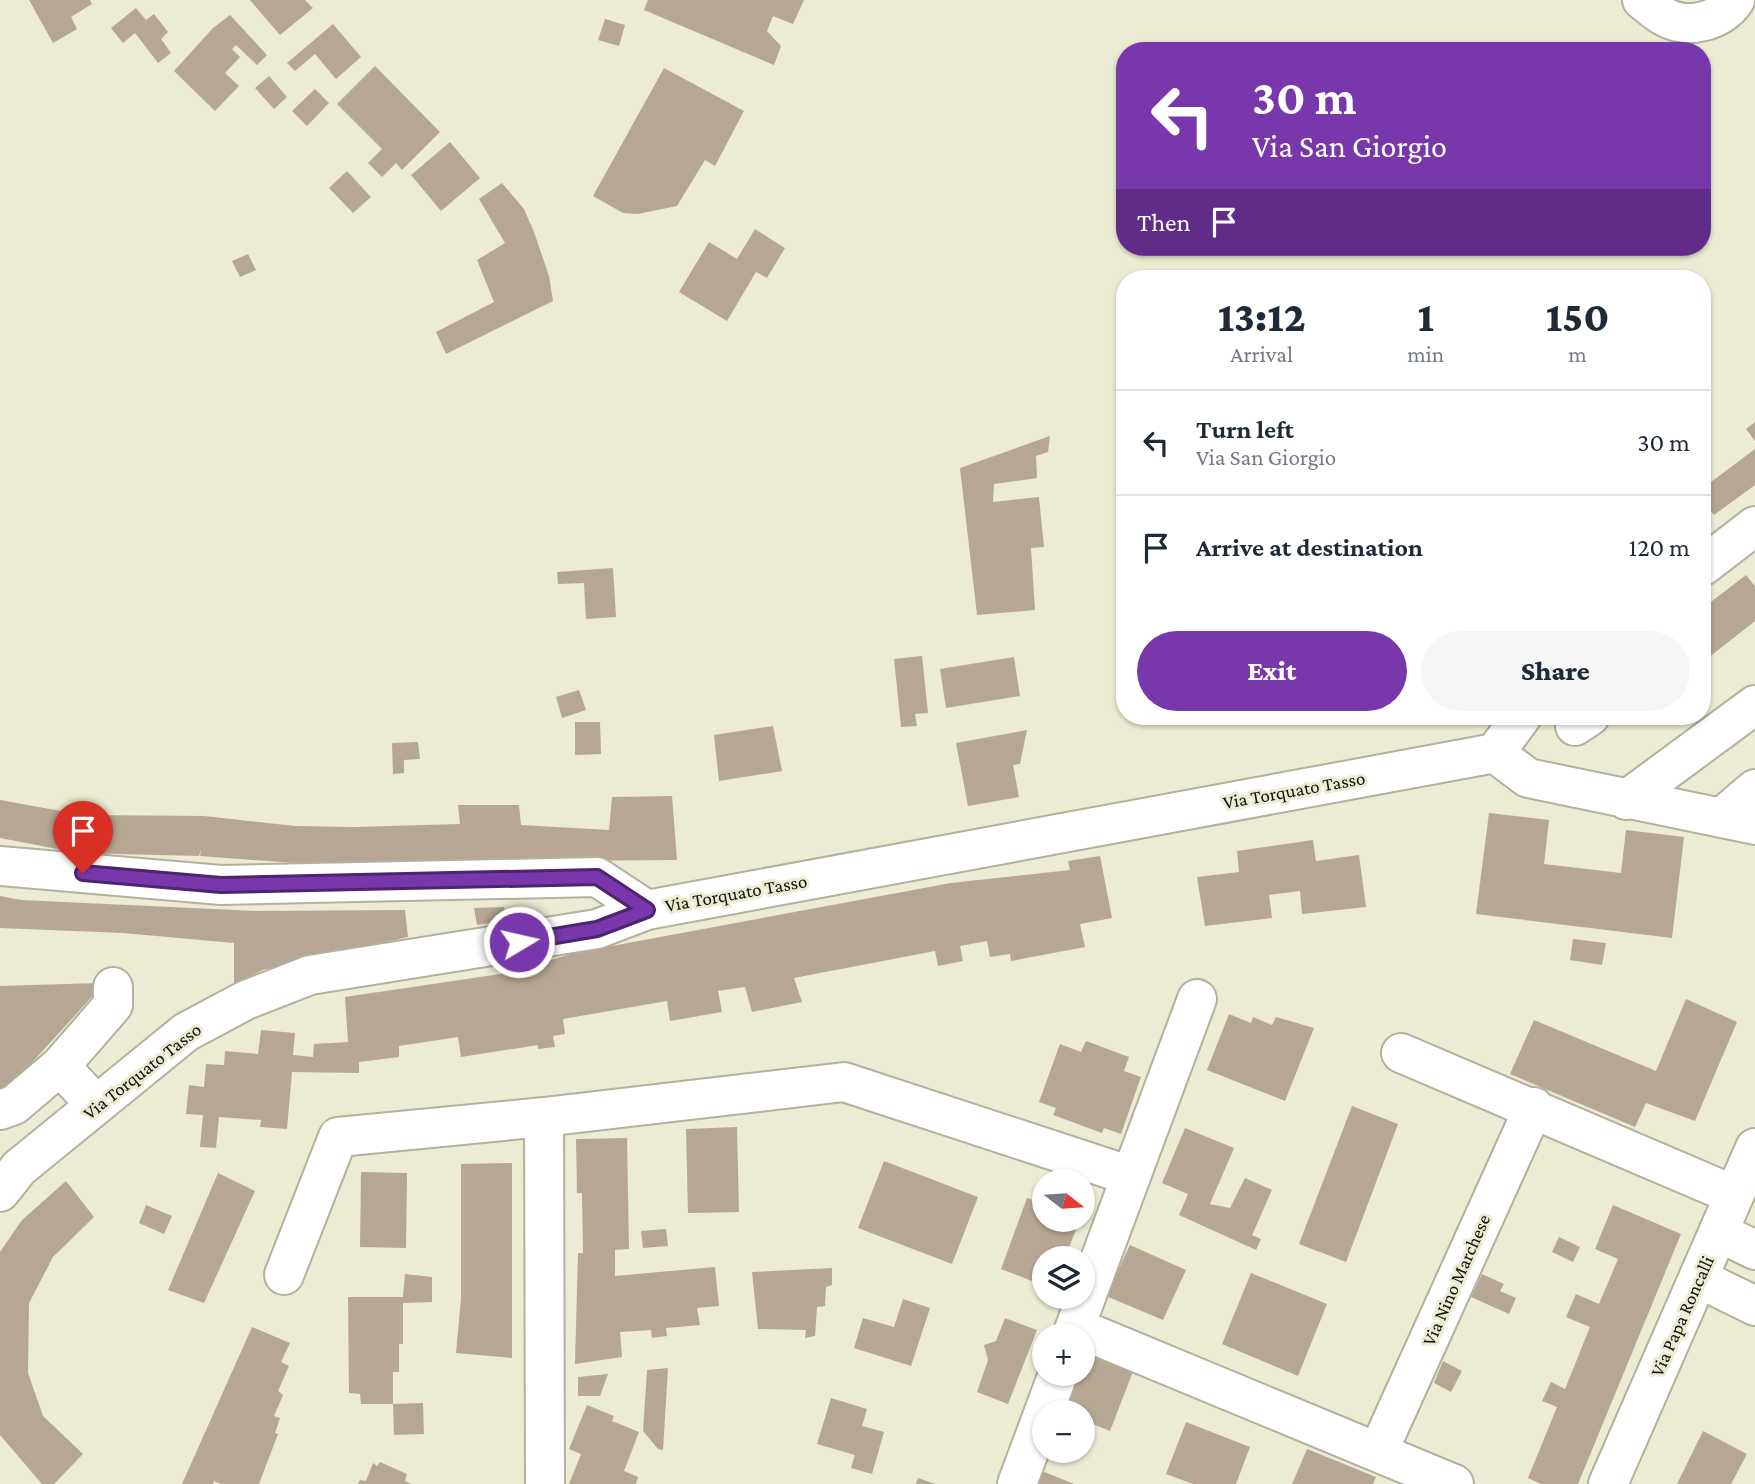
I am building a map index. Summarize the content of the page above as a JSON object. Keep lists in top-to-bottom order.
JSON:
{
  "streets": {
    "street": ["Via Torquato Tasso", "Via Nino Marchese", "Via Papa Roncalli"]
  },
  "north": "right",
  "page": {
    "turn": ["30 m", "Via San Giorgio"],
    "then": "Then",
    "eta": [
      "13:12",
      "Arrival",
      "1",
      "min",
      "150",
      "m"
    ],
    "list": [
      {
        "name": "Turn left",
        "note": "Via San Giorgio",
        "value": "30 m"
      },
      {
        "name": "Arrive at destination",
        "value": "120 m"
      }
    ],
    "buttons": ["Exit", "Share"],
    "map_buttons": ["+", "−"]
  }
}
